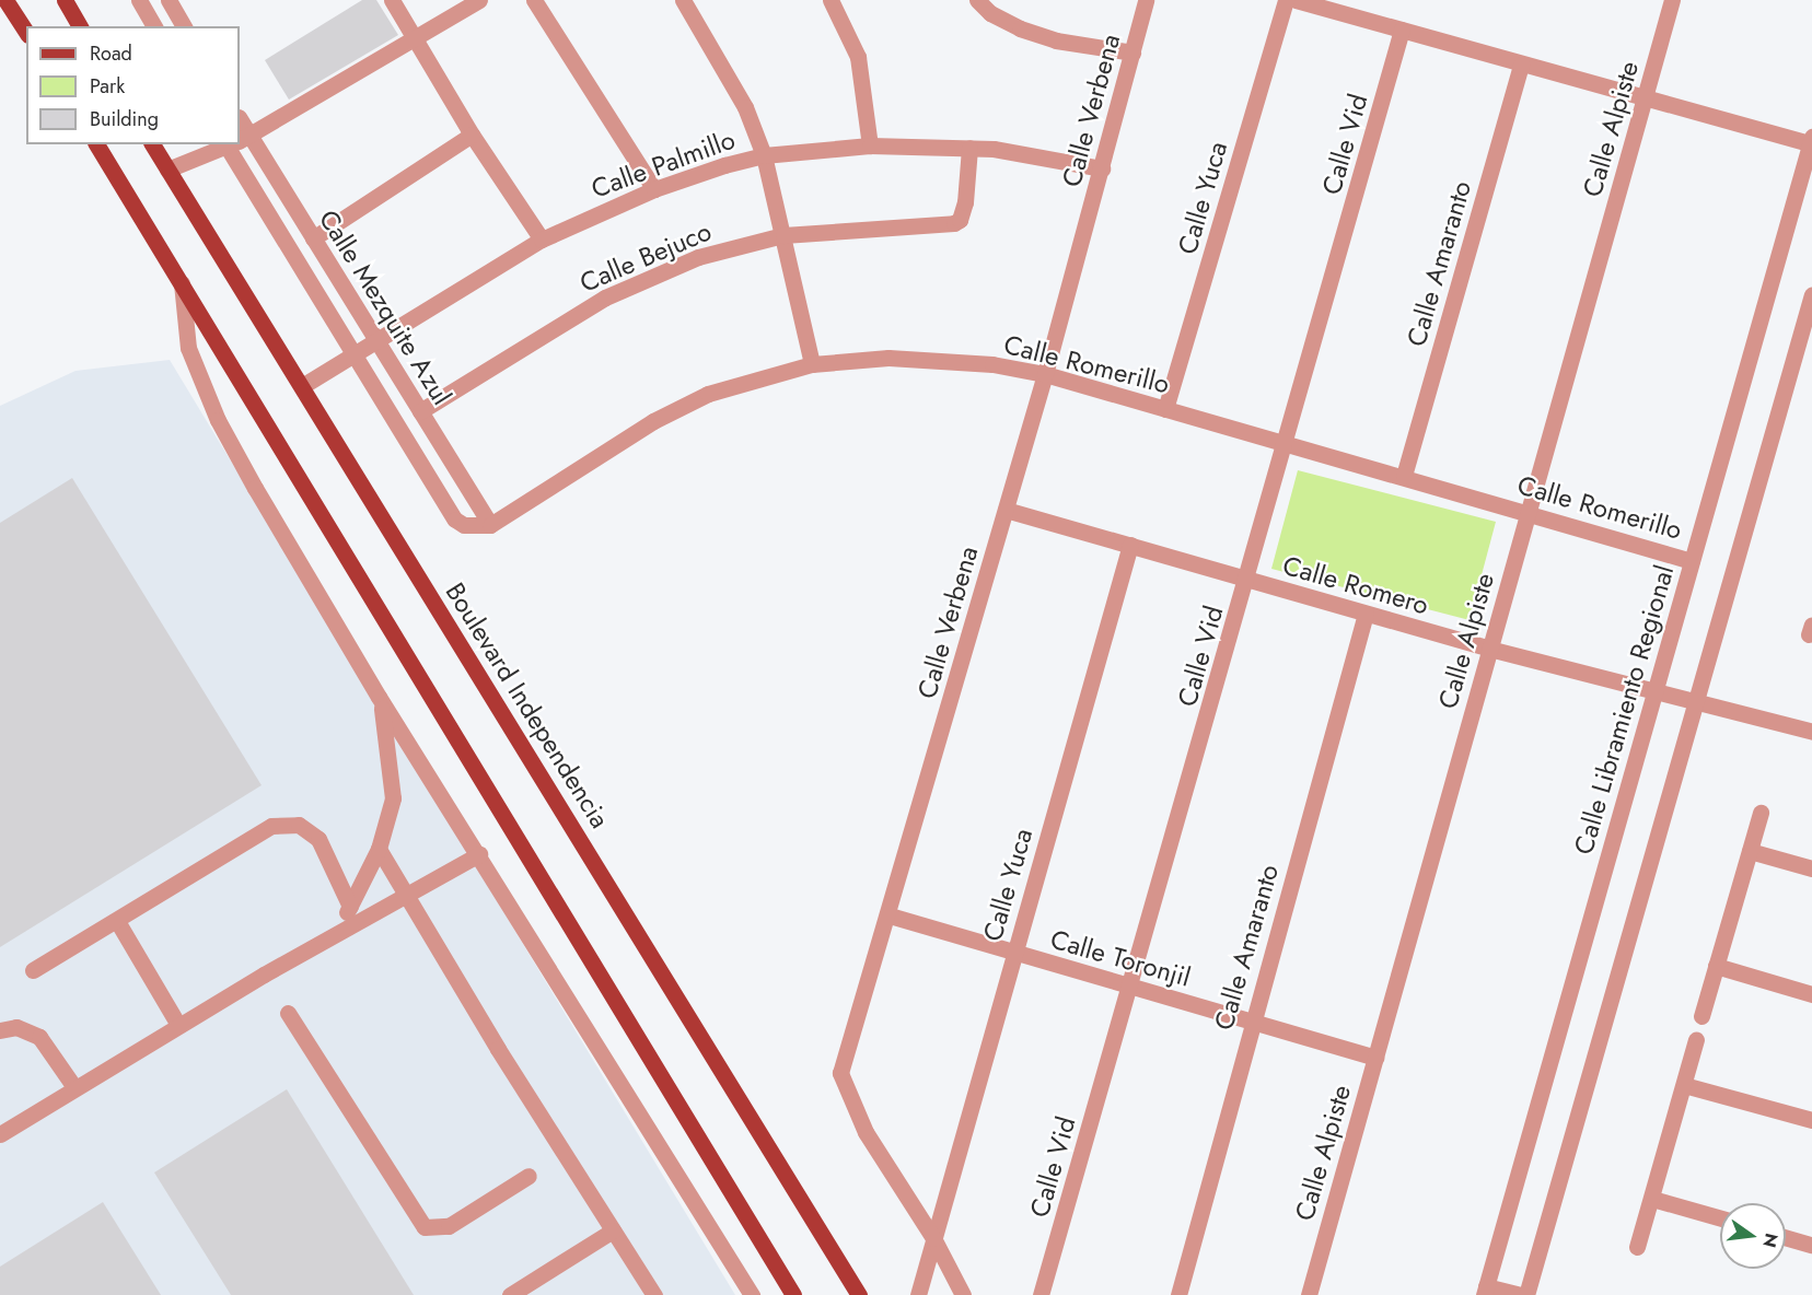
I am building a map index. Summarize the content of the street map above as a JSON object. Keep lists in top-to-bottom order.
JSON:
{
  "streets": {
    "main road": ["Boulevard Independencia"],
    "street": [
      "Calle Verbena",
      "Calle Alpiste",
      "Calle Vid",
      "Calle Palmillo",
      "Calle Yuca",
      "Calle Bejuco",
      "Calle Amaranto",
      "Calle Mezquite Azul",
      "Calle Romerillo",
      "Calle Romero",
      "Calle Libramiento Regional",
      "Calle Toronjil"
    ]
  },
  "crossings": [
    ["Calle Verbena", "Calle Palmillo"],
    ["Calle Verbena", "Calle Yuca"],
    ["Calle Verbena", "Calle Romerillo"],
    ["Calle Verbena", "Calle Romero"],
    ["Calle Verbena", "Calle Toronjil"],
    ["Calle Alpiste", "Calle Romerillo"],
    ["Calle Alpiste", "Calle Romero"],
    ["Calle Alpiste", "Calle Toronjil"],
    ["Calle Vid", "Calle Romerillo"],
    ["Calle Vid", "Calle Romero"],
    ["Calle Vid", "Calle Toronjil"],
    ["Calle Palmillo", "Calle Bejuco"],
    ["Calle Palmillo", "Calle Mezquite Azul"],
    ["Calle Palmillo", "Boulevard Independencia"],
    ["Calle Yuca", "Calle Romerillo"],
    ["Calle Yuca", "Calle Romero"],
    ["Calle Yuca", "Calle Toronjil"],
    ["Calle Bejuco", "Calle Mezquite Azul"],
    ["Calle Amaranto", "Calle Romerillo"],
    ["Calle Amaranto", "Calle Romero"],
    ["Calle Amaranto", "Calle Toronjil"],
    ["Calle Mezquite Azul", "Calle Romerillo"],
    ["Calle Romerillo", "Calle Libramiento Regional"],
    ["Calle Romero", "Calle Libramiento Regional"]
  ],
  "legend": ["Road", "Park", "Building"],
  "north": "right"
}
